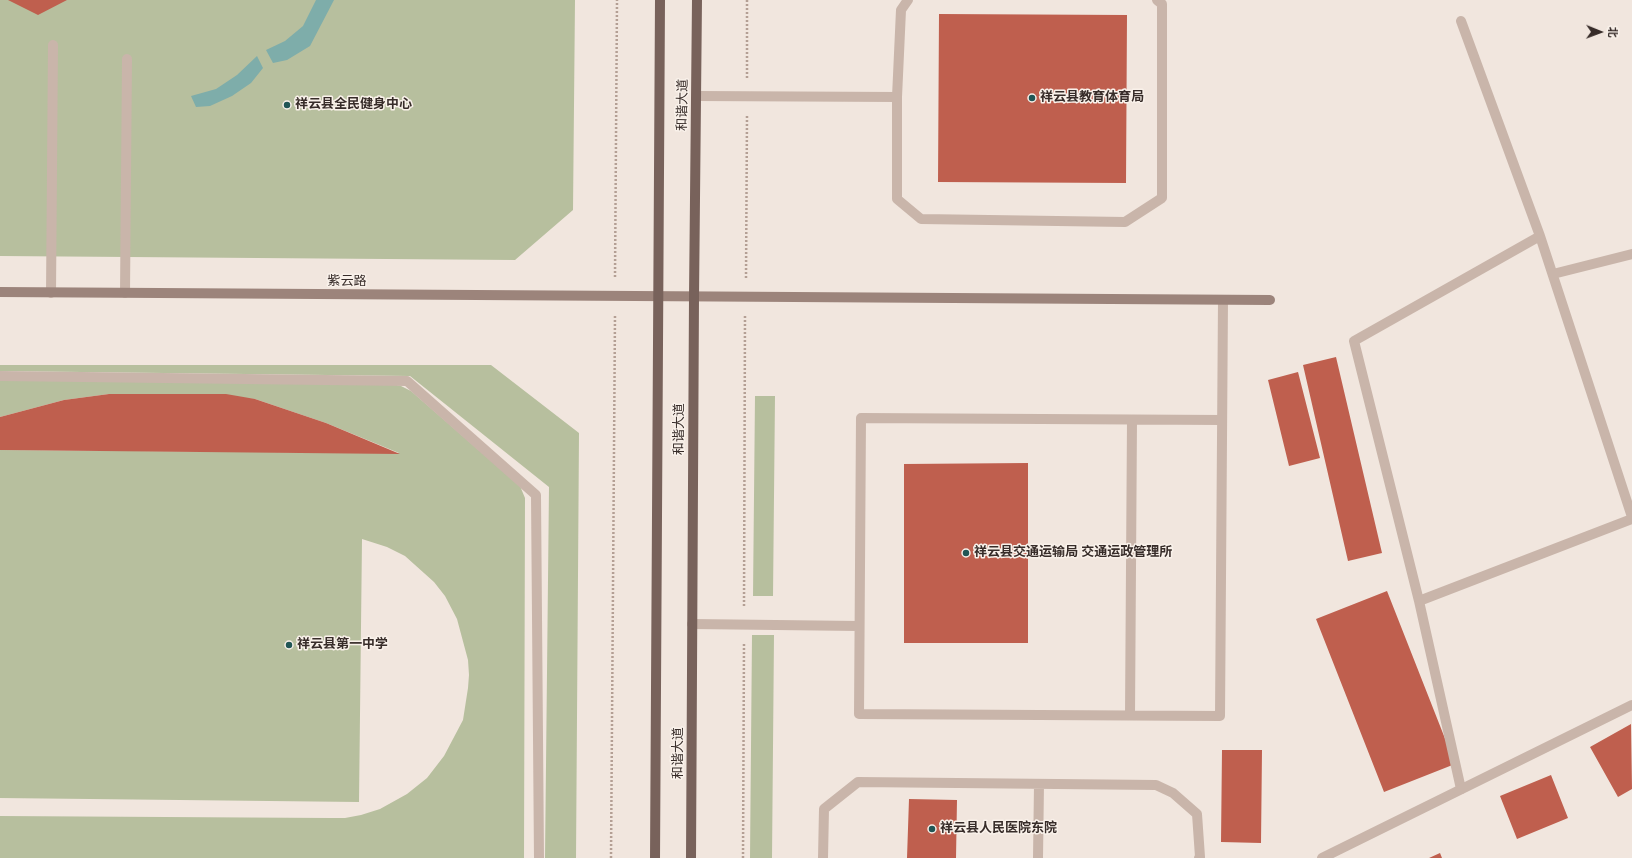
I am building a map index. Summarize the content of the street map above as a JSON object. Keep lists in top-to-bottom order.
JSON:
{
  "streets": {
    "main road": ["和谐大道"],
    "street": ["紫云路"]
  },
  "crossings": [
    ["和谐大道", "紫云路"]
  ],
  "places": [
    "祥云县教育体育局",
    "祥云县全民健身中心",
    "祥云县交通运输局 交通运政管理所",
    "祥云县第一中学",
    "祥云县人民医院东院"
  ],
  "north": "right"
}
